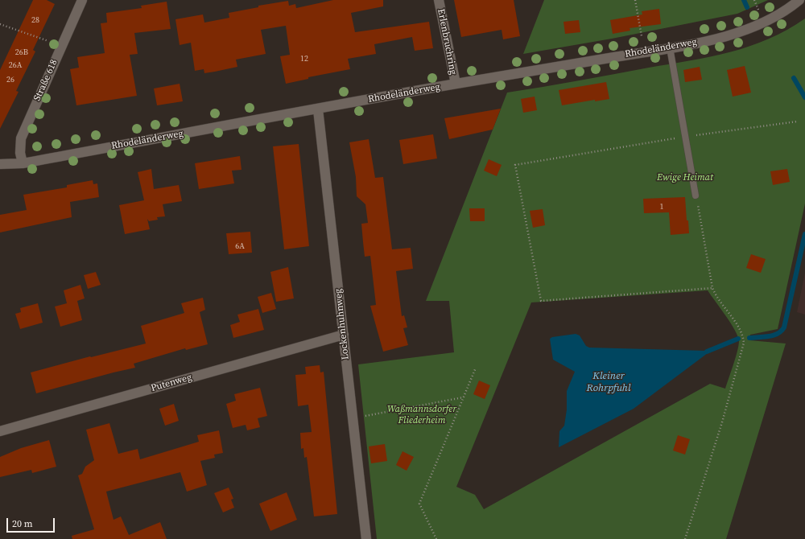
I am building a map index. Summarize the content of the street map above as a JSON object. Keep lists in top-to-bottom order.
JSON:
{
  "streets": {
    "street": [
      "Erlenbruchring",
      "Rhodeländerweg",
      "Straße 618",
      "Lockenhuhnweg",
      "Putenweg"
    ]
  },
  "crossings": [
    ["Erlenbruchring", "Rhodeländerweg"],
    ["Rhodeländerweg", "Straße 618"],
    ["Rhodeländerweg", "Lockenhuhnweg"],
    ["Lockenhuhnweg", "Putenweg"]
  ],
  "water": ["Kleiner Rohrpfuhl"],
  "parks": ["Ewige Heimat", "Waßmannsdorfer Fliederheim"],
  "house_numbers": [
    "28",
    "26B",
    "12",
    "26A",
    "26",
    "1",
    "6A"
  ],
  "scale_bar": "20 m"
}
